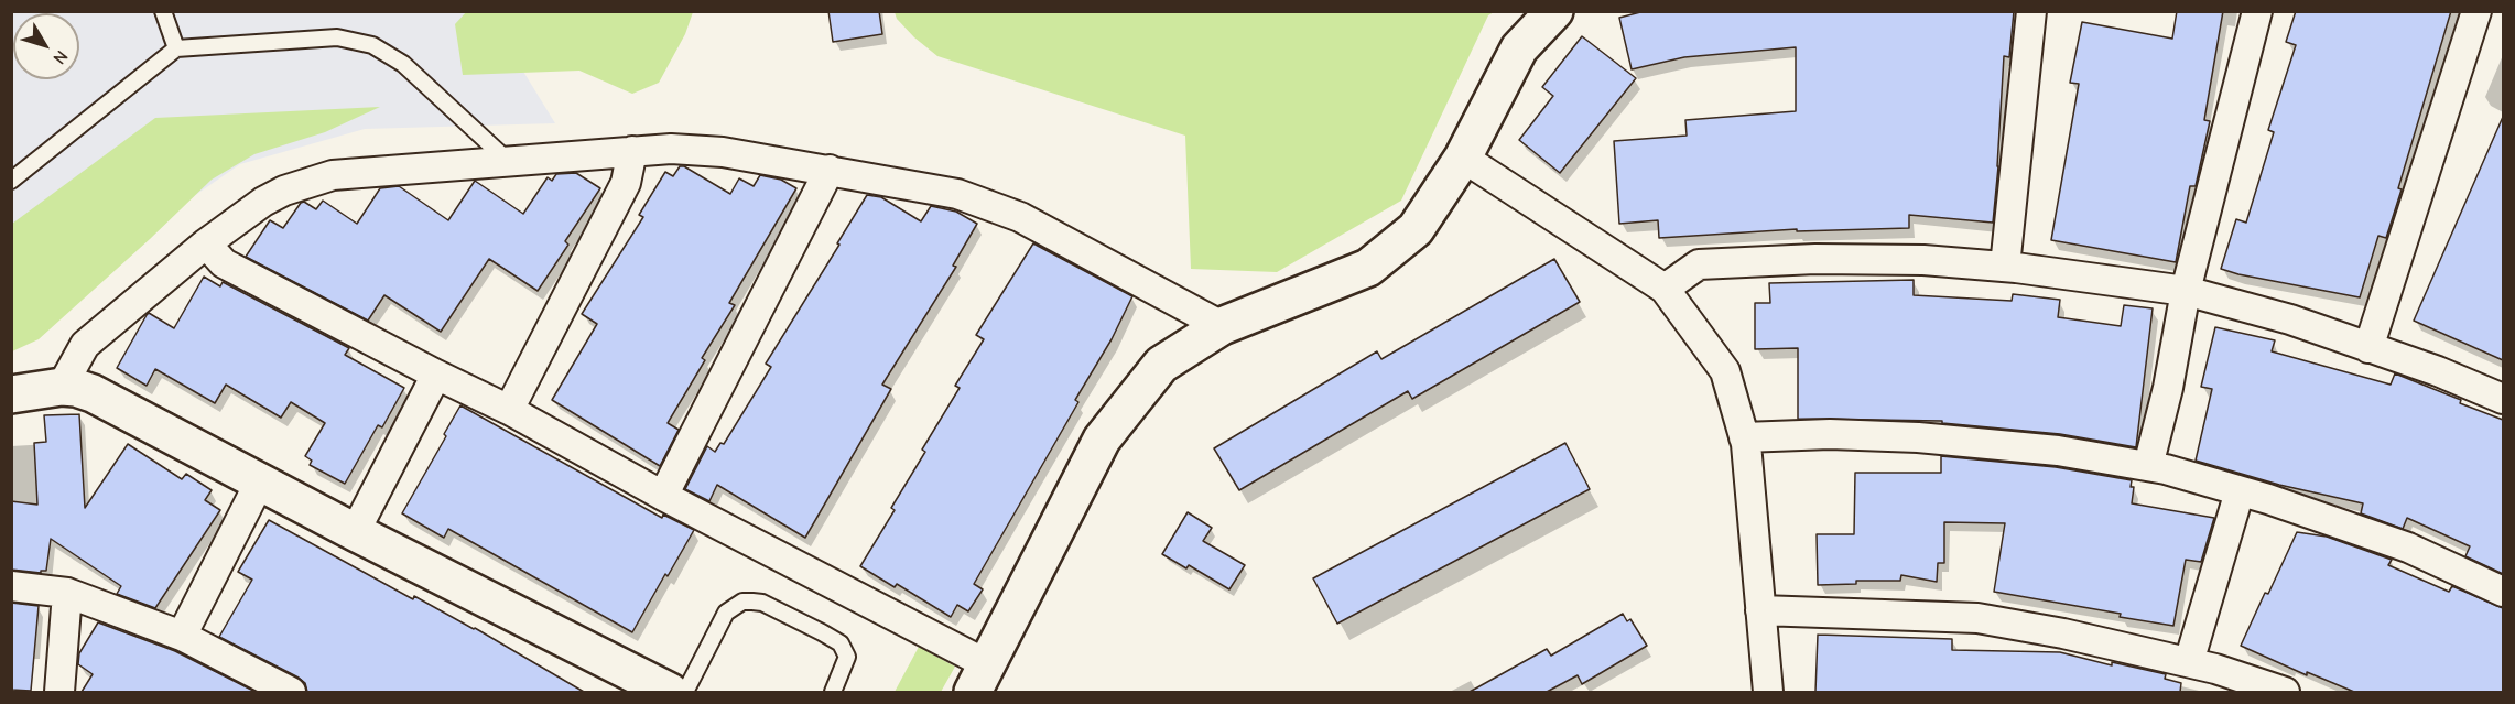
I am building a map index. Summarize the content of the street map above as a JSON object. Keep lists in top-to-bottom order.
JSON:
{
  "north": "bottom right"
}
